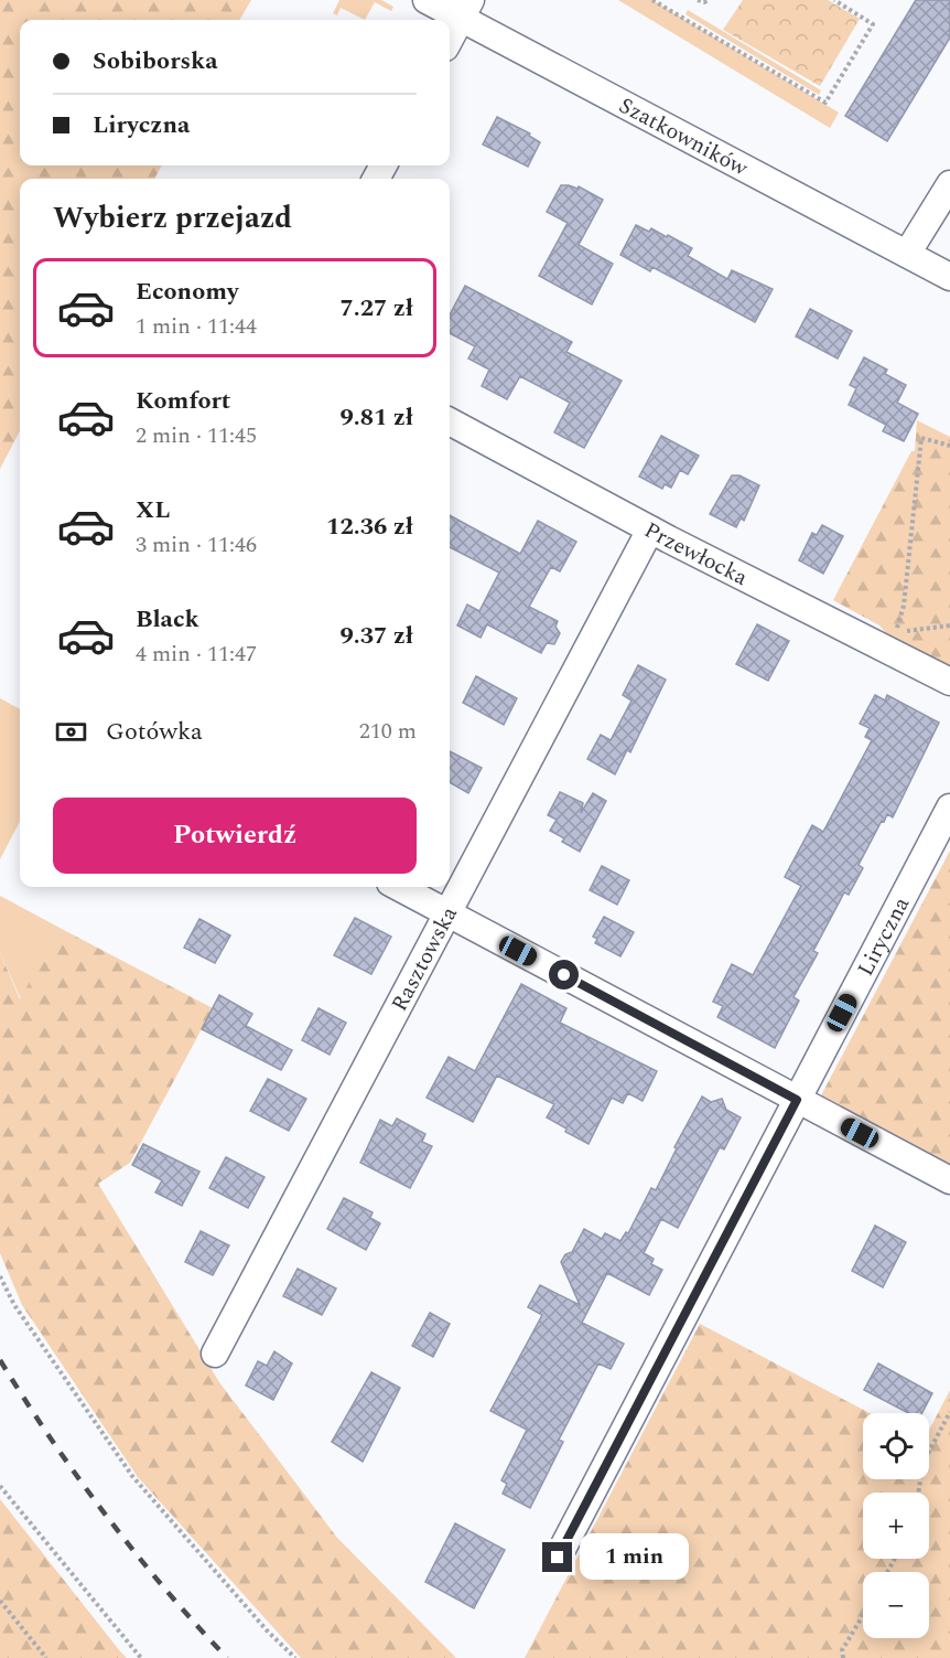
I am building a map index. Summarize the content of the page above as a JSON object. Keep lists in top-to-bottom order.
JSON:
{
  "streets": {
    "street": [
      "Szatkowników",
      "Przewłocka",
      "Liryczna",
      "Rasztowska"
    ]
  },
  "crossings": [
    ["Przewłocka", "Rasztowska"]
  ],
  "page": {
    "banner": ["Sobiborska", "Liryczna"],
    "heading": "Wybierz przejazd",
    "list": [
      {
        "name": "Economy",
        "note": "1 min · 11:44",
        "value": "7.27 zł"
      },
      {
        "name": "Komfort",
        "note": "2 min · 11:45",
        "value": "9.81 zł"
      },
      {
        "name": "XL",
        "note": "3 min · 11:46",
        "value": "12.36 zł"
      },
      {
        "name": "Black",
        "note": "4 min · 11:47",
        "value": "9.37 zł"
      }
    ],
    "pay": ["Gotówka", "210 m"],
    "buttons": "Potwierdź",
    "map_buttons": ["+", "−"],
    "bubble": "1 min"
  }
}
